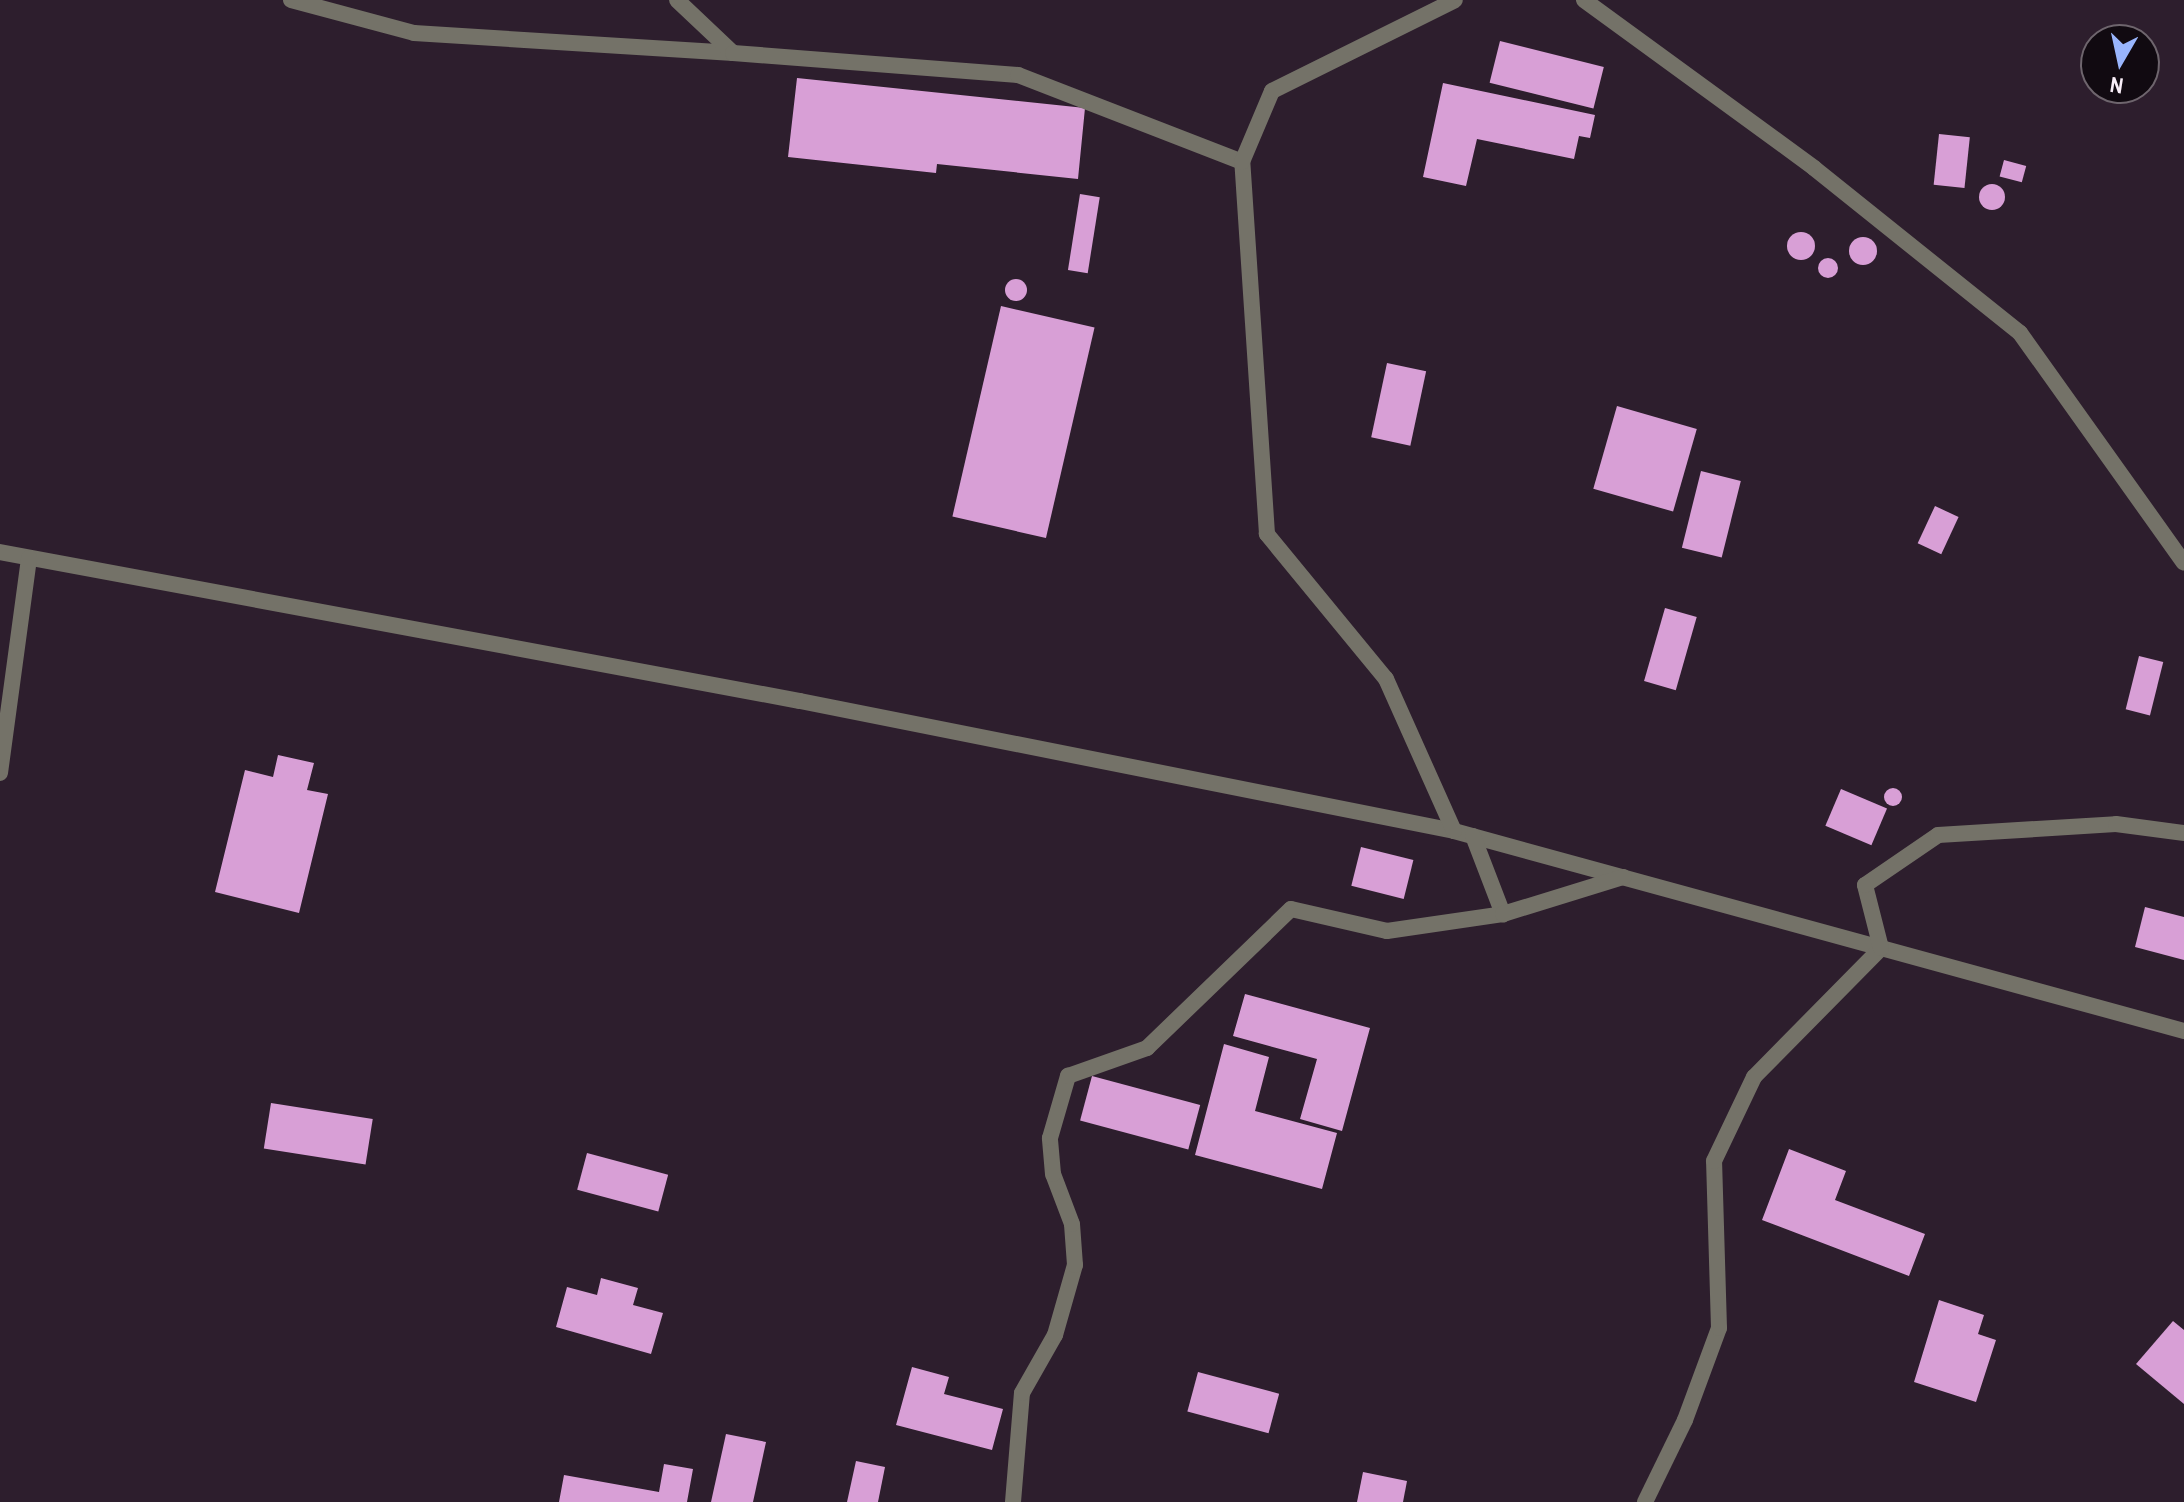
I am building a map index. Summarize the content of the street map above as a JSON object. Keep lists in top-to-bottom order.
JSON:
{
  "north": "bottom"
}
